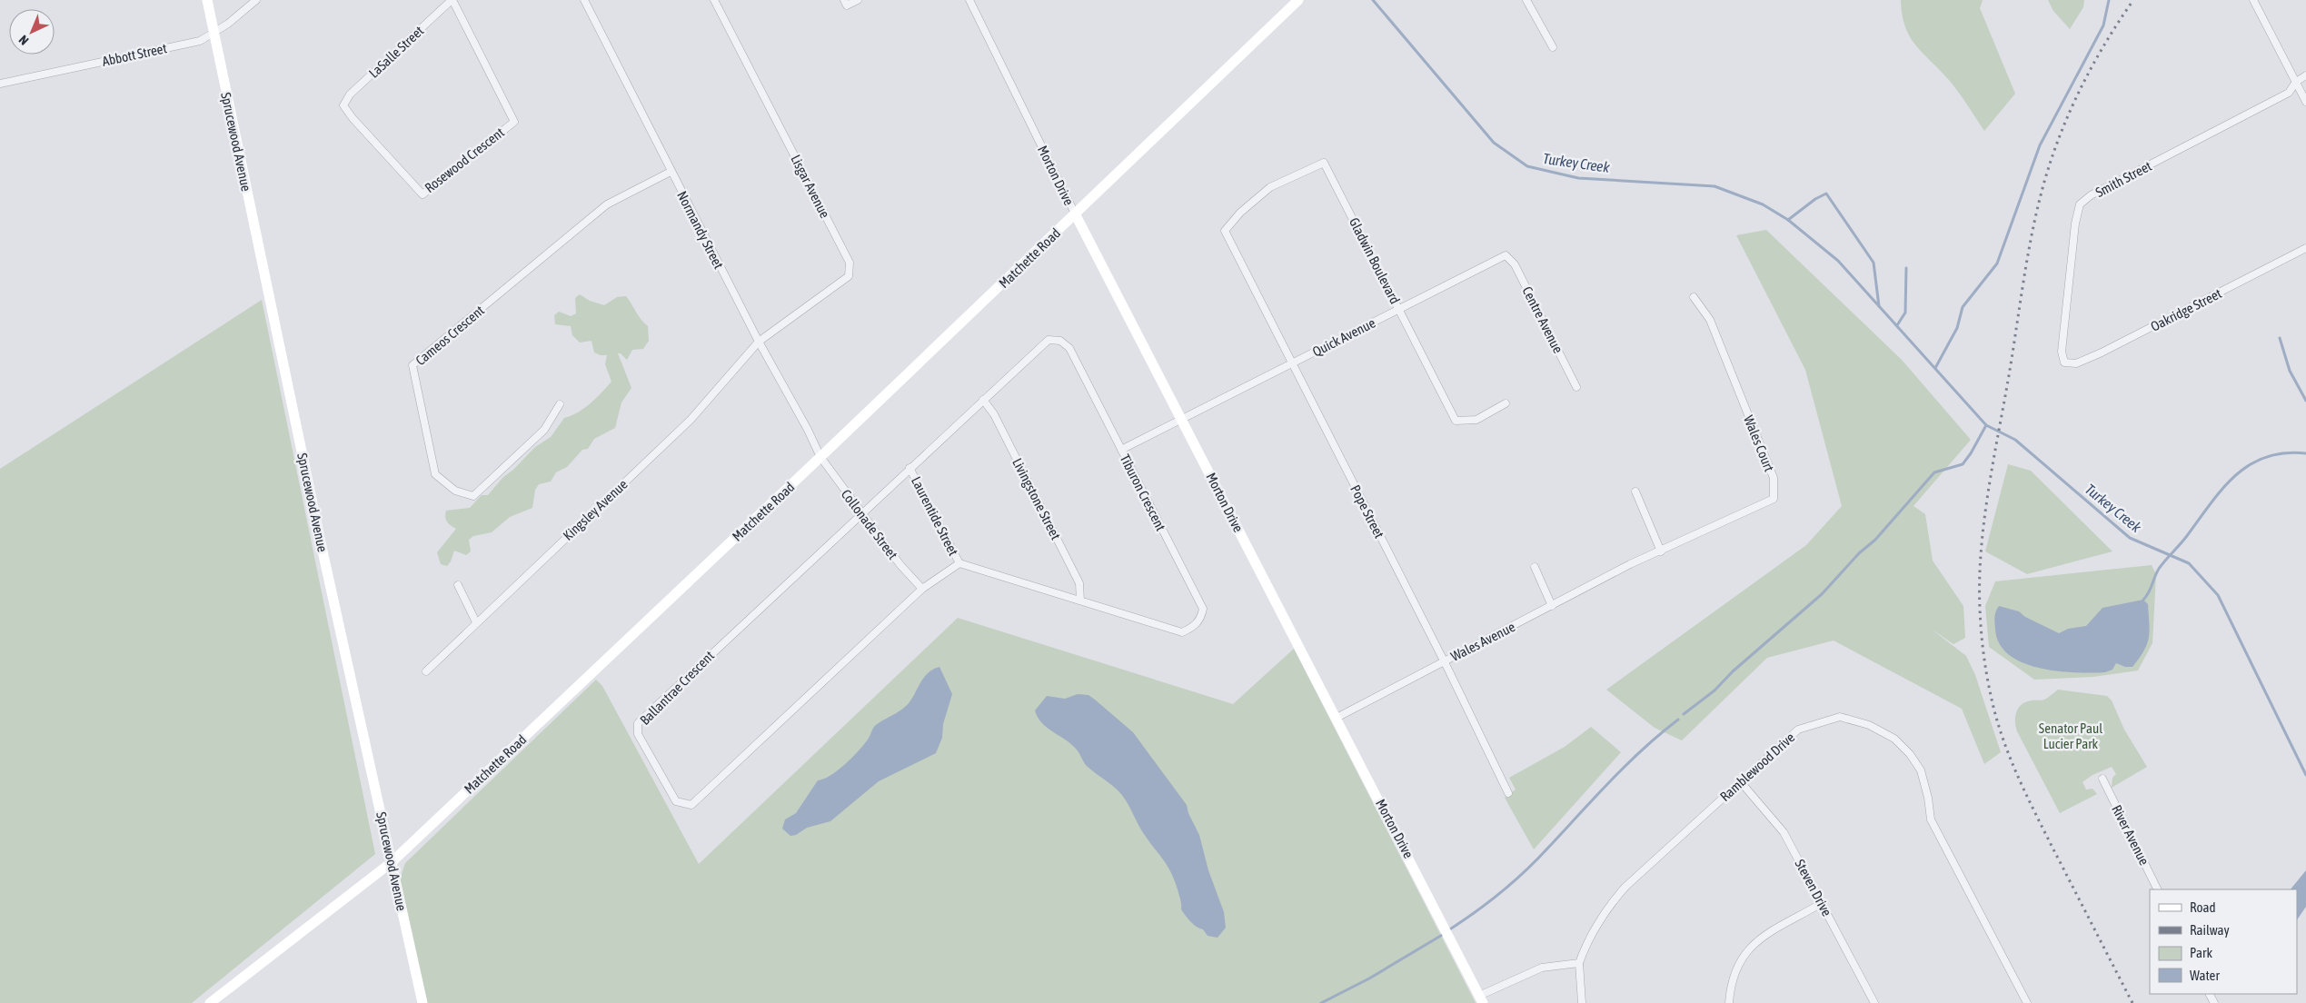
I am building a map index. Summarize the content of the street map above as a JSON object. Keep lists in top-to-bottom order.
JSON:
{
  "streets": {
    "street": [
      "LaSalle Street",
      "Abbott Street",
      "Sprucewood Avenue",
      "Rosewood Crescent",
      "Morton Drive",
      "Smith Street",
      "Lisgar Avenue",
      "Normandy Street",
      "Matchette Road",
      "Gladwin Boulevard",
      "Oakridge Street",
      "Centre Avenue",
      "Cameos Crescent",
      "Quick Avenue",
      "Wales Court",
      "Tiburon Crescent",
      "Livingstone Street",
      "Kingsley Avenue",
      "Pope Street",
      "Laurentide Street",
      "Collonade Street",
      "Wales Avenue",
      "Ballantrae Crescent",
      "Ramblewood Drive",
      "River Avenue",
      "Steven Drive"
    ]
  },
  "crossings": [
    ["LaSalle Street", "Rosewood Crescent"],
    ["Abbott Street", "Sprucewood Avenue"],
    ["Sprucewood Avenue", "Matchette Road"],
    ["Morton Drive", "Matchette Road"],
    ["Morton Drive", "Quick Avenue"],
    ["Morton Drive", "Wales Avenue"],
    ["Smith Street", "Oakridge Street"],
    ["Lisgar Avenue", "Normandy Street"],
    ["Lisgar Avenue", "Kingsley Avenue"],
    ["Normandy Street", "Matchette Road"],
    ["Normandy Street", "Cameos Crescent"],
    ["Normandy Street", "Kingsley Avenue"],
    ["Normandy Street", "Collonade Street"],
    ["Matchette Road", "Collonade Street"],
    ["Gladwin Boulevard", "Quick Avenue"],
    ["Gladwin Boulevard", "Pope Street"],
    ["Centre Avenue", "Quick Avenue"],
    ["Quick Avenue", "Tiburon Crescent"],
    ["Quick Avenue", "Pope Street"],
    ["Wales Court", "Wales Avenue"],
    ["Tiburon Crescent", "Livingstone Street"],
    ["Tiburon Crescent", "Laurentide Street"],
    ["Tiburon Crescent", "Collonade Street"],
    ["Tiburon Crescent", "Ballantrae Crescent"],
    ["Pope Street", "Wales Avenue"],
    ["Collonade Street", "Ballantrae Crescent"],
    ["Ramblewood Drive", "Steven Drive"]
  ],
  "water": ["Turkey Creek"],
  "parks": ["Senator Paul Lucier Park"],
  "legend": [
    "Road",
    "Railway",
    "Park",
    "Water"
  ],
  "north": "bottom left"
}
